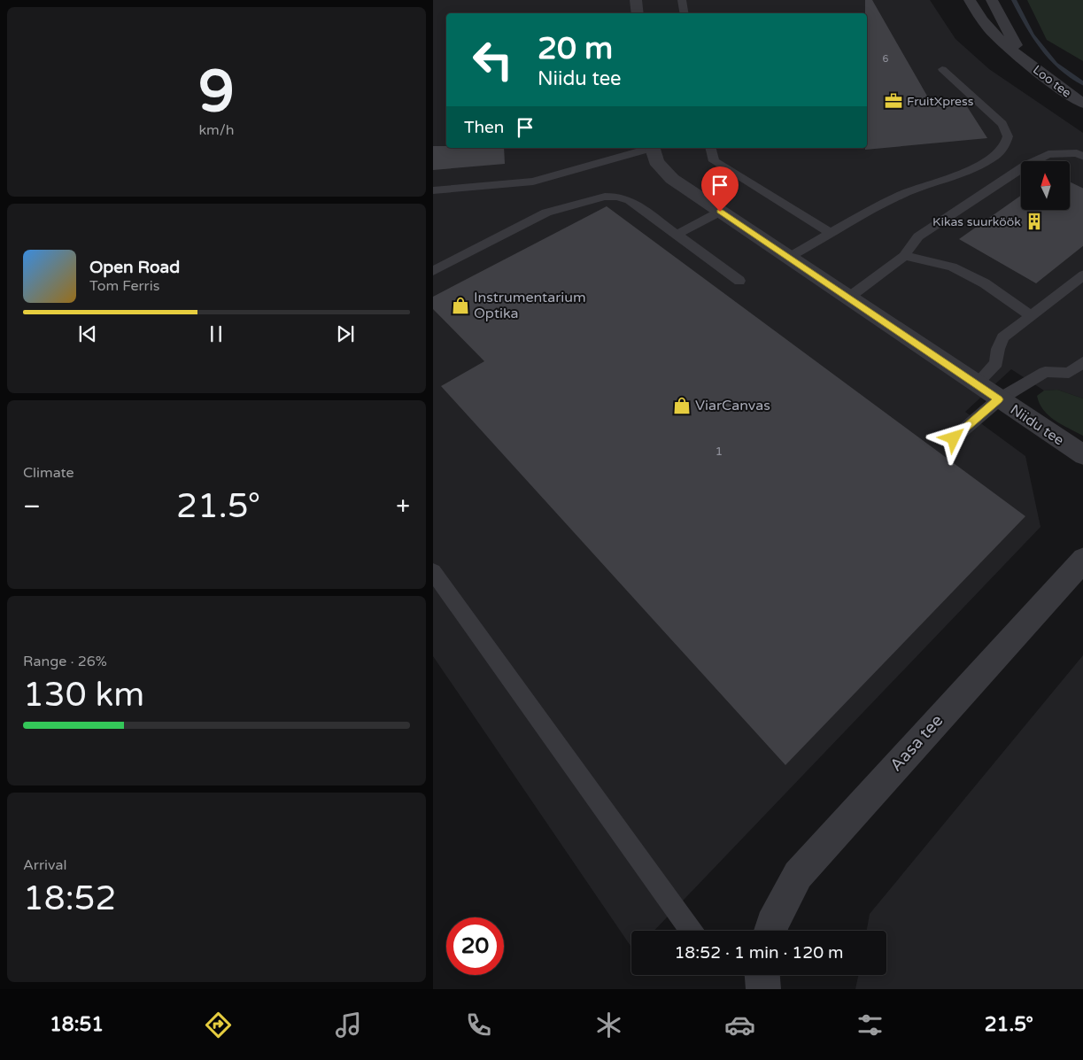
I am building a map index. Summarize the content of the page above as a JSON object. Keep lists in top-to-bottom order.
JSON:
{
  "streets": {
    "street": ["Loo tee", "Niidu tee", "Aasa tee"]
  },
  "places": {
    "office": ["FruitXpress"],
    "building": ["Kikas suurköök"],
    "shop": ["Instrumentarium Optika", "ViarCanvas"]
  },
  "house_numbers": ["6", "1"],
  "north": "top",
  "page": {
    "tile": [
      ["9", "km/h"],
      "Climate",
      ["Range · 26%", "130 km"],
      ["Arrival", "18:52"]
    ],
    "turn": ["20 m", "Niidu tee"],
    "then": "Then",
    "song": ["Open Road", "Tom Ferris"],
    "heat": ["−", "21.5°", "+"],
    "limit": "20",
    "trip": "18:52 · 1 min · 120 m",
    "tabs": ["18:51", "21.5°"]
  }
}
